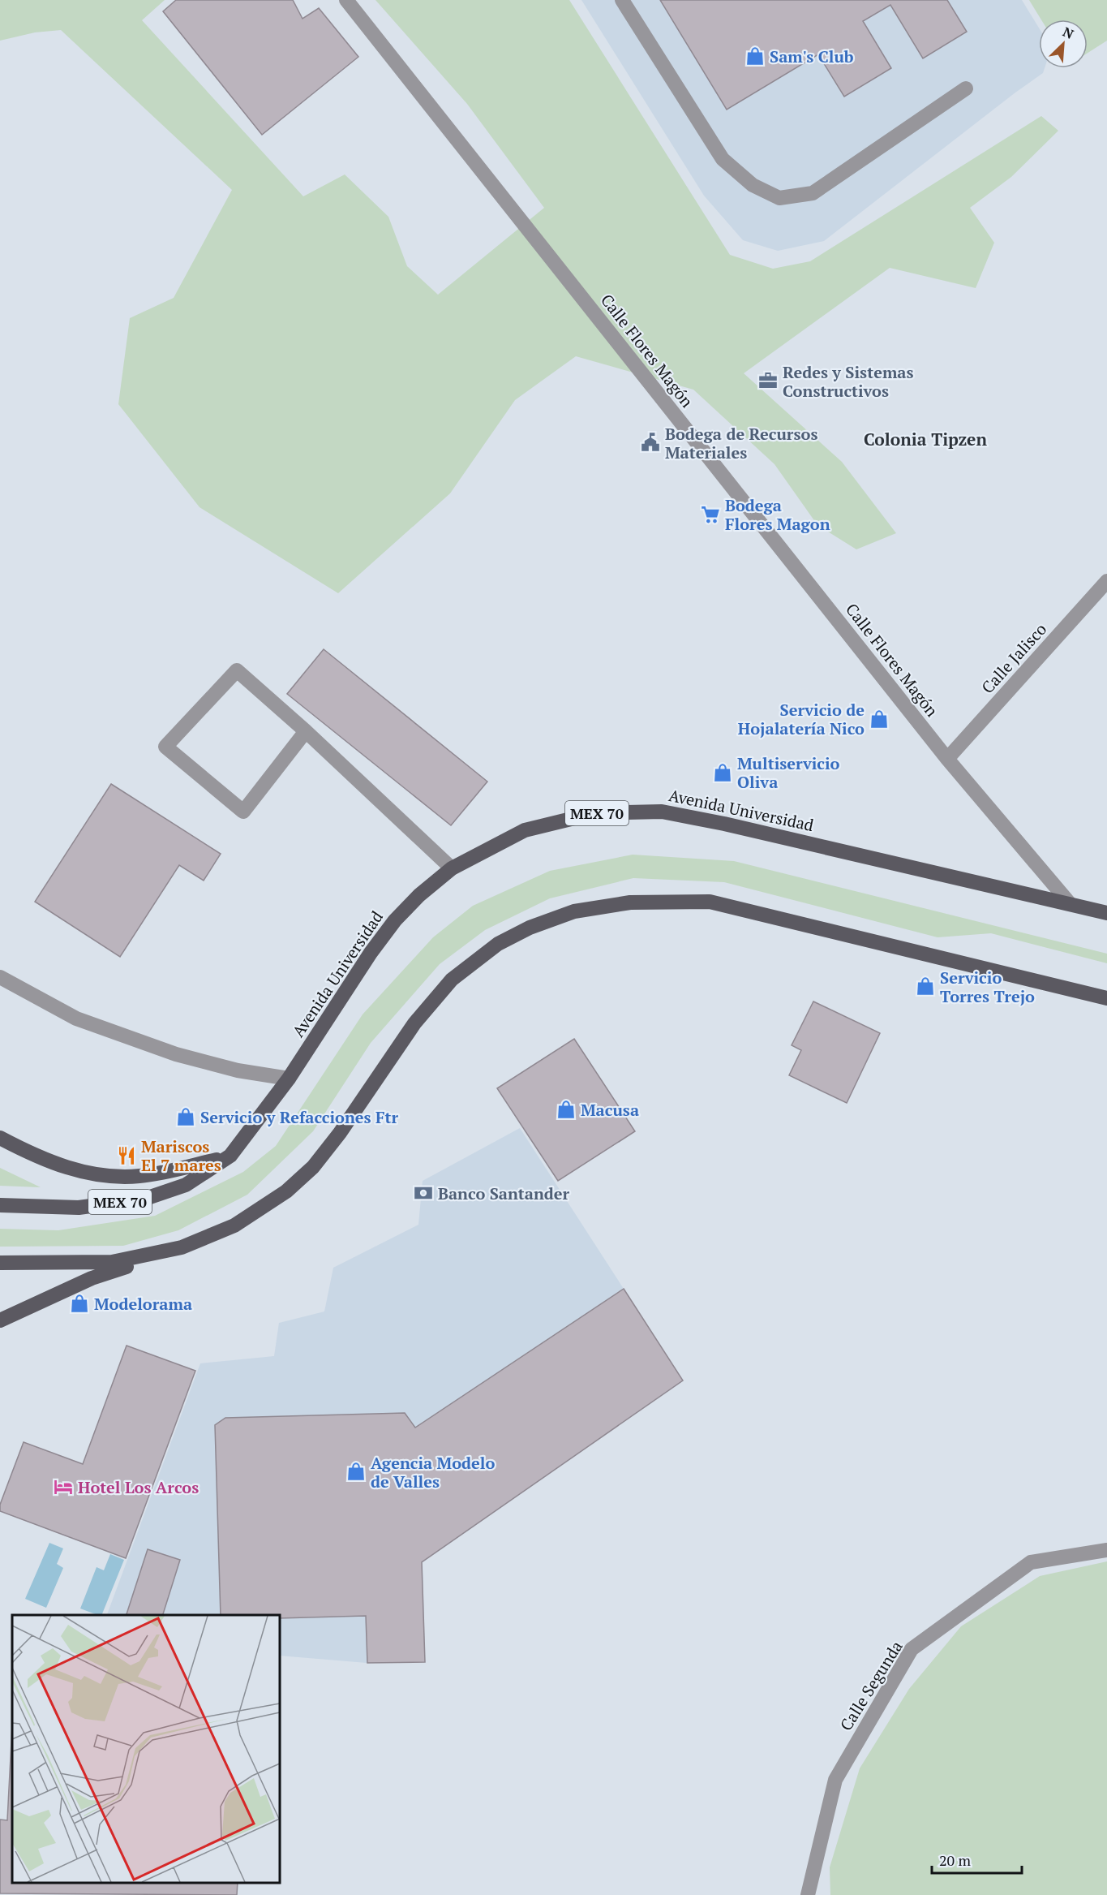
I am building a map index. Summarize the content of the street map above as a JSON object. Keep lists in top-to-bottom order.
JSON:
{
  "streets": {
    "main road": ["Avenida Universidad", "MEX 70"],
    "street": ["Calle Flores Magón", "Calle Jalisco", "Calle Segunda"]
  },
  "crossings": [
    ["Calle Flores Magón", "Calle Jalisco"],
    ["Calle Flores Magón", "Avenida Universidad"],
    ["Avenida Universidad", "MEX 70"]
  ],
  "districts": ["Colonia Tipzen"],
  "places": {
    "shop": [
      "Sam's Club",
      "Servicio de Hojalatería Nico",
      "Multiservicio Oliva",
      "Servicio Torres Trejo",
      "Macusa",
      "Servicio y Refacciones Ftr",
      "Modelorama",
      "Agencia Modelo de Valles"
    ],
    "office": ["Redes y Sistemas Constructivos"],
    "public building": ["Bodega de Recursos Materiales"],
    "supermarket": ["Bodega Flores Magon"],
    "restaurant": ["Mariscos El 7 mares"],
    "bank": ["Banco Santander"],
    "hotel": ["Hotel Los Arcos"]
  },
  "scale_bar": "20 m",
  "north": "top right"
}
